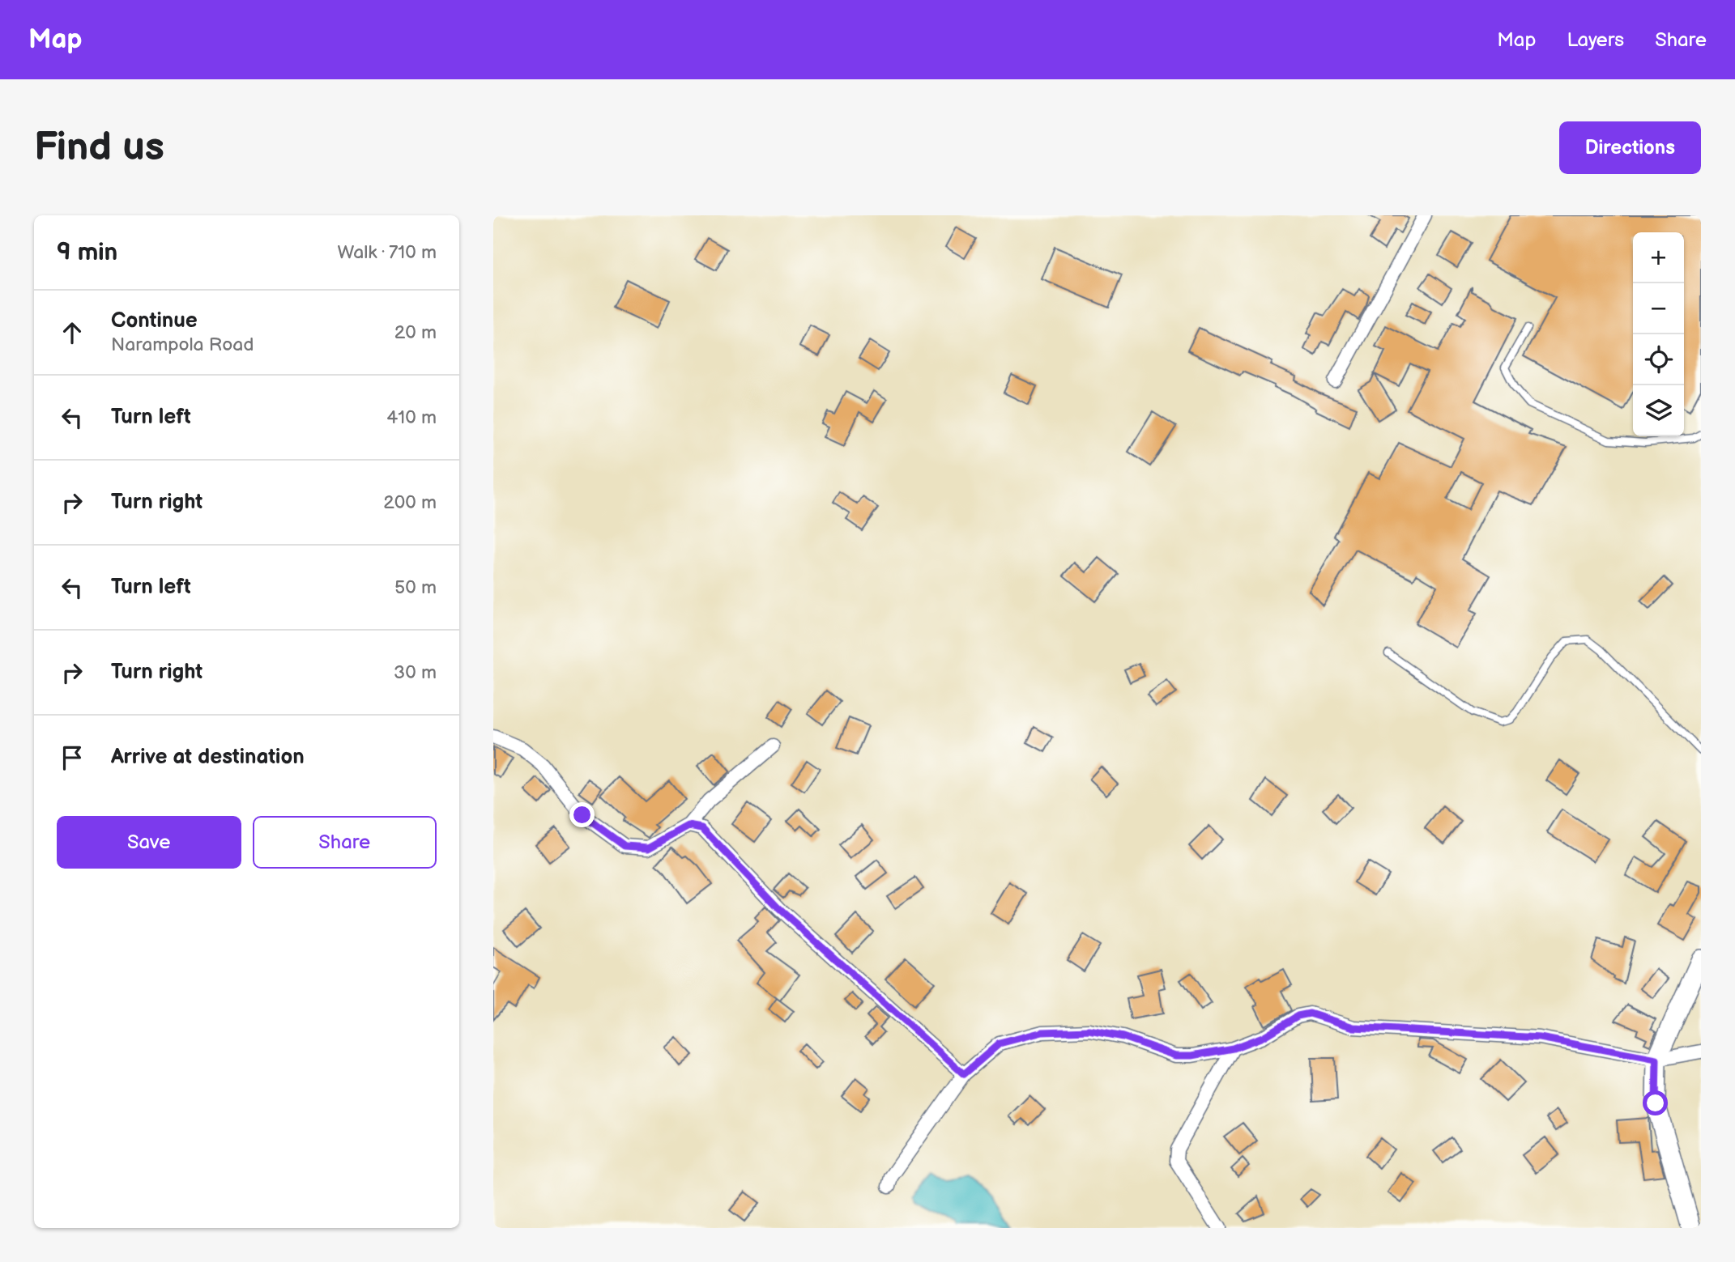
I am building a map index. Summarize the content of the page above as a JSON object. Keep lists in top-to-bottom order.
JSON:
{
  "page": {
    "header": "Map",
    "nav": ["Map", "Layers", "Share"],
    "buttons": [
      "Directions",
      ["Save", "Share"]
    ],
    "title": "Find us",
    "heading": ["9 min", "Walk · 710 m"],
    "map_buttons": ["+", "−"],
    "list": [
      ["Continue", "Narampola Road", "20 m"],
      ["Turn left", "410 m"],
      ["Turn right", "200 m"],
      ["Turn left", "50 m"],
      ["Turn right", "30 m"],
      "Arrive at destination"
    ]
  }
}
